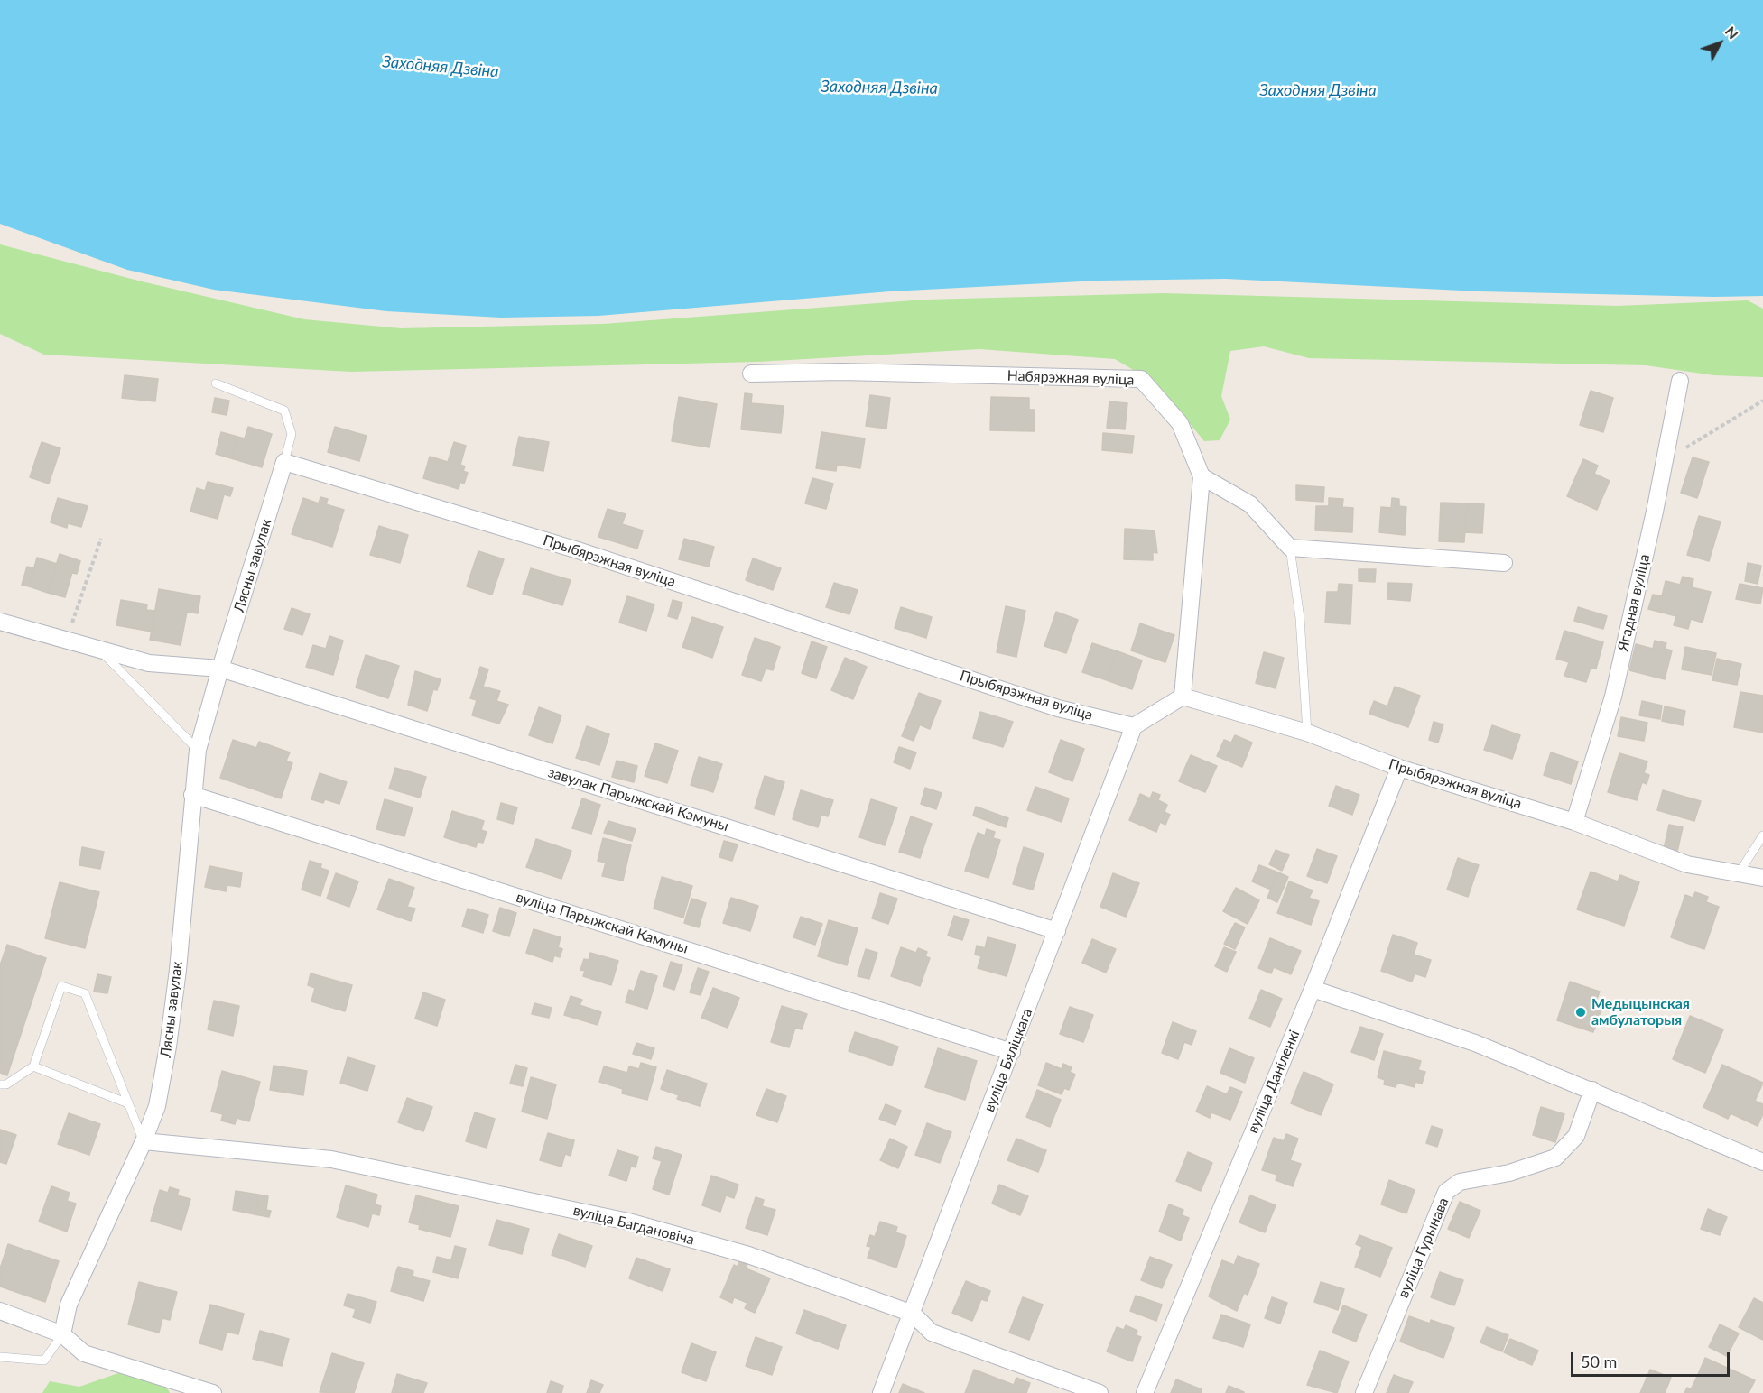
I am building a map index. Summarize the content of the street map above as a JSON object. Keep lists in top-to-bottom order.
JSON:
{
  "streets": {
    "street": [
      "Набярэжная вуліца",
      "Прыбярэжная вуліца",
      "Лясны завулак",
      "Ягадная вуліца",
      "завулак Парыжскай Камуны",
      "вуліца Парыжскай Камуны",
      "вуліца Бяліцкага",
      "вуліца Даніленкі",
      "вуліца Багдановіча",
      "вуліца Гурынава"
    ]
  },
  "crossings": [
    ["Прыбярэжная вуліца", "Лясны завулак"],
    ["Прыбярэжная вуліца", "Ягадная вуліца"],
    ["Прыбярэжная вуліца", "вуліца Бяліцкага"],
    ["Прыбярэжная вуліца", "вуліца Даніленкі"],
    ["Лясны завулак", "завулак Парыжскай Камуны"],
    ["Лясны завулак", "вуліца Парыжскай Камуны"],
    ["Лясны завулак", "вуліца Багдановіча"],
    ["завулак Парыжскай Камуны", "вуліца Бяліцкага"],
    ["вуліца Парыжскай Камуны", "вуліца Бяліцкага"],
    ["вуліца Бяліцкага", "вуліца Багдановіча"]
  ],
  "water": ["Заходняя Дзвіна"],
  "places": ["Медыцынская амбулаторыя"],
  "scale_bar": "50 m",
  "north": "top right"
}
